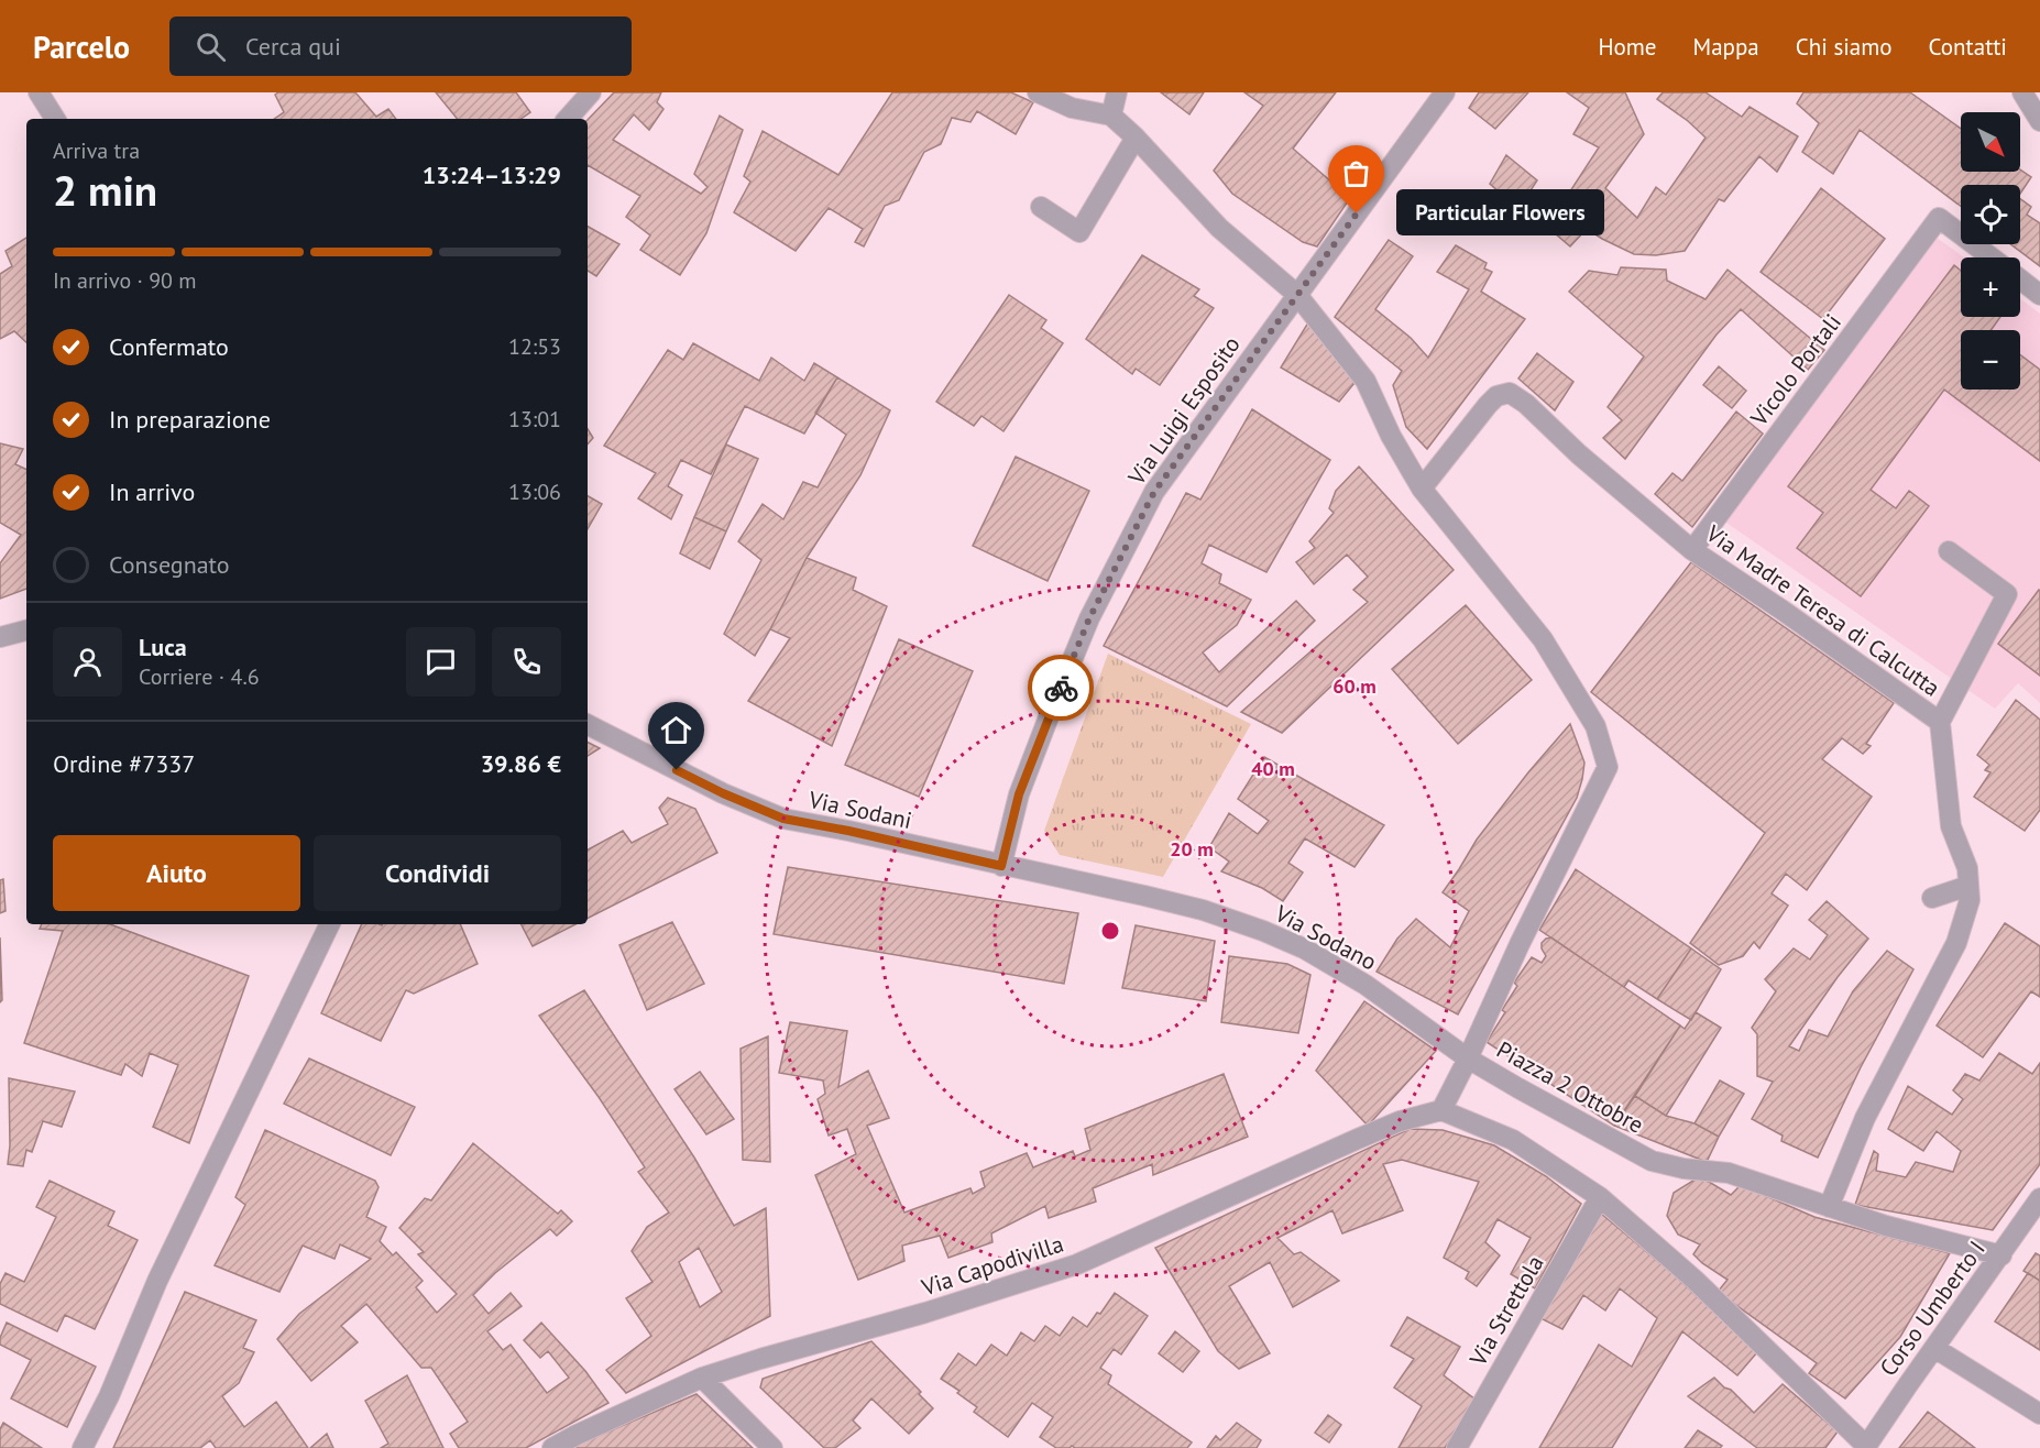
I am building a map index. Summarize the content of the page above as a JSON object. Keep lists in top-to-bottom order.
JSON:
{
  "streets": {
    "street": [
      "Vicolo Portali",
      "Via Luigi Esposito",
      "Via Madre Teresa di Calcutta",
      "Via Sodani",
      "Via Sodano",
      "Piazza 2 Ottobre",
      "Via Capodivilla",
      "Corso Umberto I",
      "Via Strettola"
    ]
  },
  "crossings": [
    ["Vicolo Portali", "Via Madre Teresa di Calcutta"],
    ["Via Luigi Esposito", "Via Sodani"],
    ["Via Madre Teresa di Calcutta", "Piazza 2 Ottobre"],
    ["Via Sodani", "Via Sodano"],
    ["Via Sodano", "Piazza 2 Ottobre"],
    ["Piazza 2 Ottobre", "Via Capodivilla"],
    ["Piazza 2 Ottobre", "Corso Umberto I"]
  ],
  "places": ["Particular Flowers"],
  "north": "bottom right",
  "page": {
    "header": "Parcelo",
    "search": "Cerca qui",
    "nav": [
      "Home",
      "Mappa",
      "Chi siamo",
      "Contatti"
    ],
    "map_buttons": ["+", "−"],
    "heading": ["2 min", "Arriva tra", "13:24–13:29"],
    "panel": [
      "Luca",
      "Corriere · 4.6",
      "Ordine #7337",
      "39.86 €"
    ],
    "bubble": "Particular Flowers",
    "bar": "In arrivo · 90 m",
    "list": [
      ["Confermato", "12:53"],
      ["In preparazione", "13:01"],
      ["In arrivo", "13:06"],
      "Consegnato"
    ],
    "buttons": ["Aiuto", "Condividi"]
  },
  "rings": ["60 m", "40 m", "20 m"]
}
